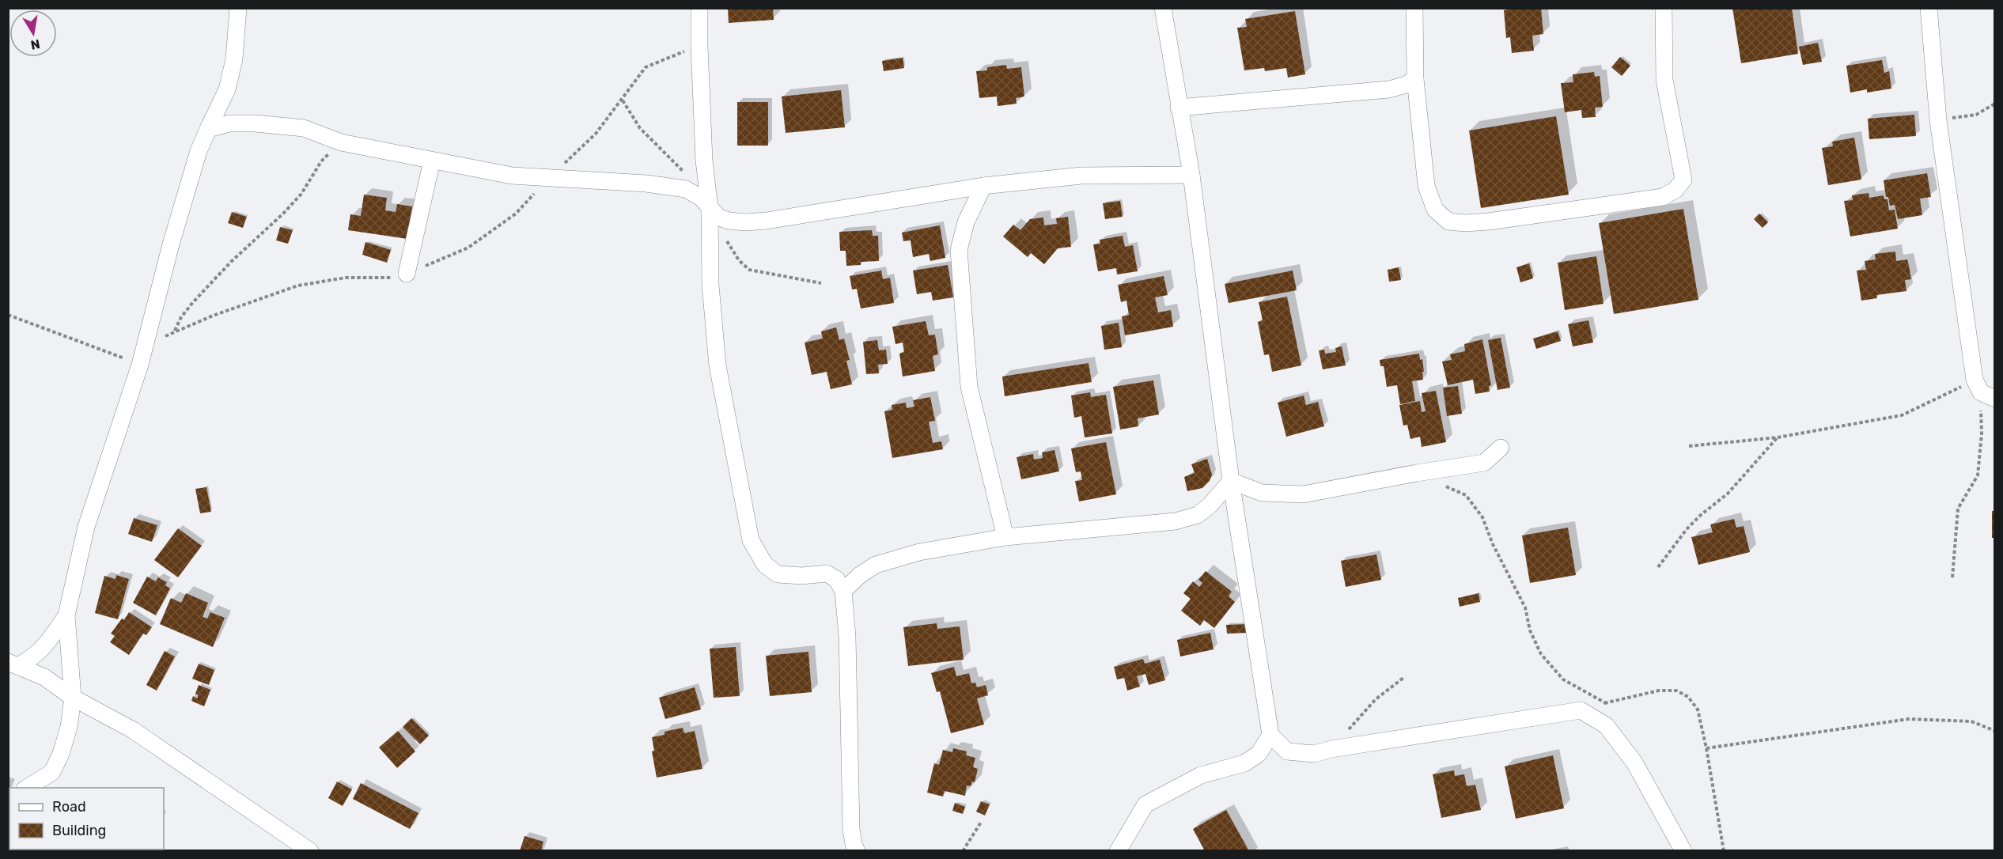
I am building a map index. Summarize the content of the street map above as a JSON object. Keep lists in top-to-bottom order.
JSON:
{
  "legend": ["Road", "Building"],
  "north": "bottom"
}
